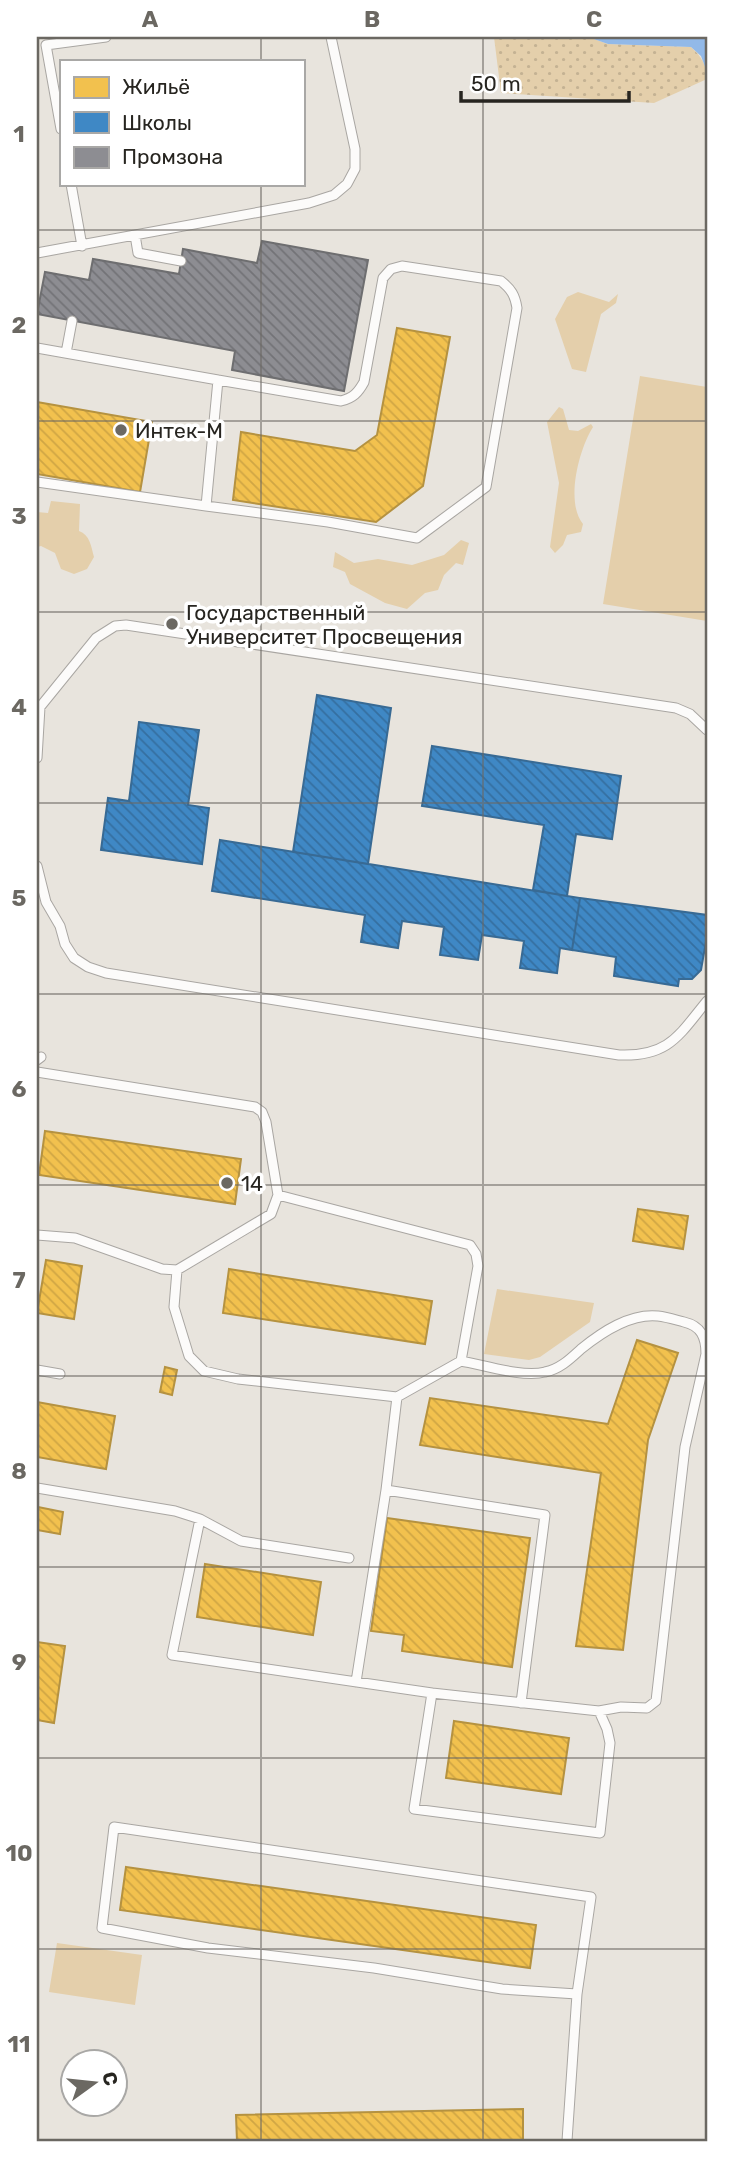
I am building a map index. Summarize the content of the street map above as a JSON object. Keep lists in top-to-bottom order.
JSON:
{
  "places": ["Интек-М", "Государственный Университет Просвещения", "14"],
  "legend": ["Жильё", "Школы", "Промзона"],
  "scale_bar": "50 m",
  "north": "right",
  "grid": {
    "columns": ["A", "B", "C"],
    "rows": [
      "1",
      "2",
      "3",
      "4",
      "5",
      "6",
      "7",
      "8",
      "9",
      "10",
      "11"
    ]
  }
}
